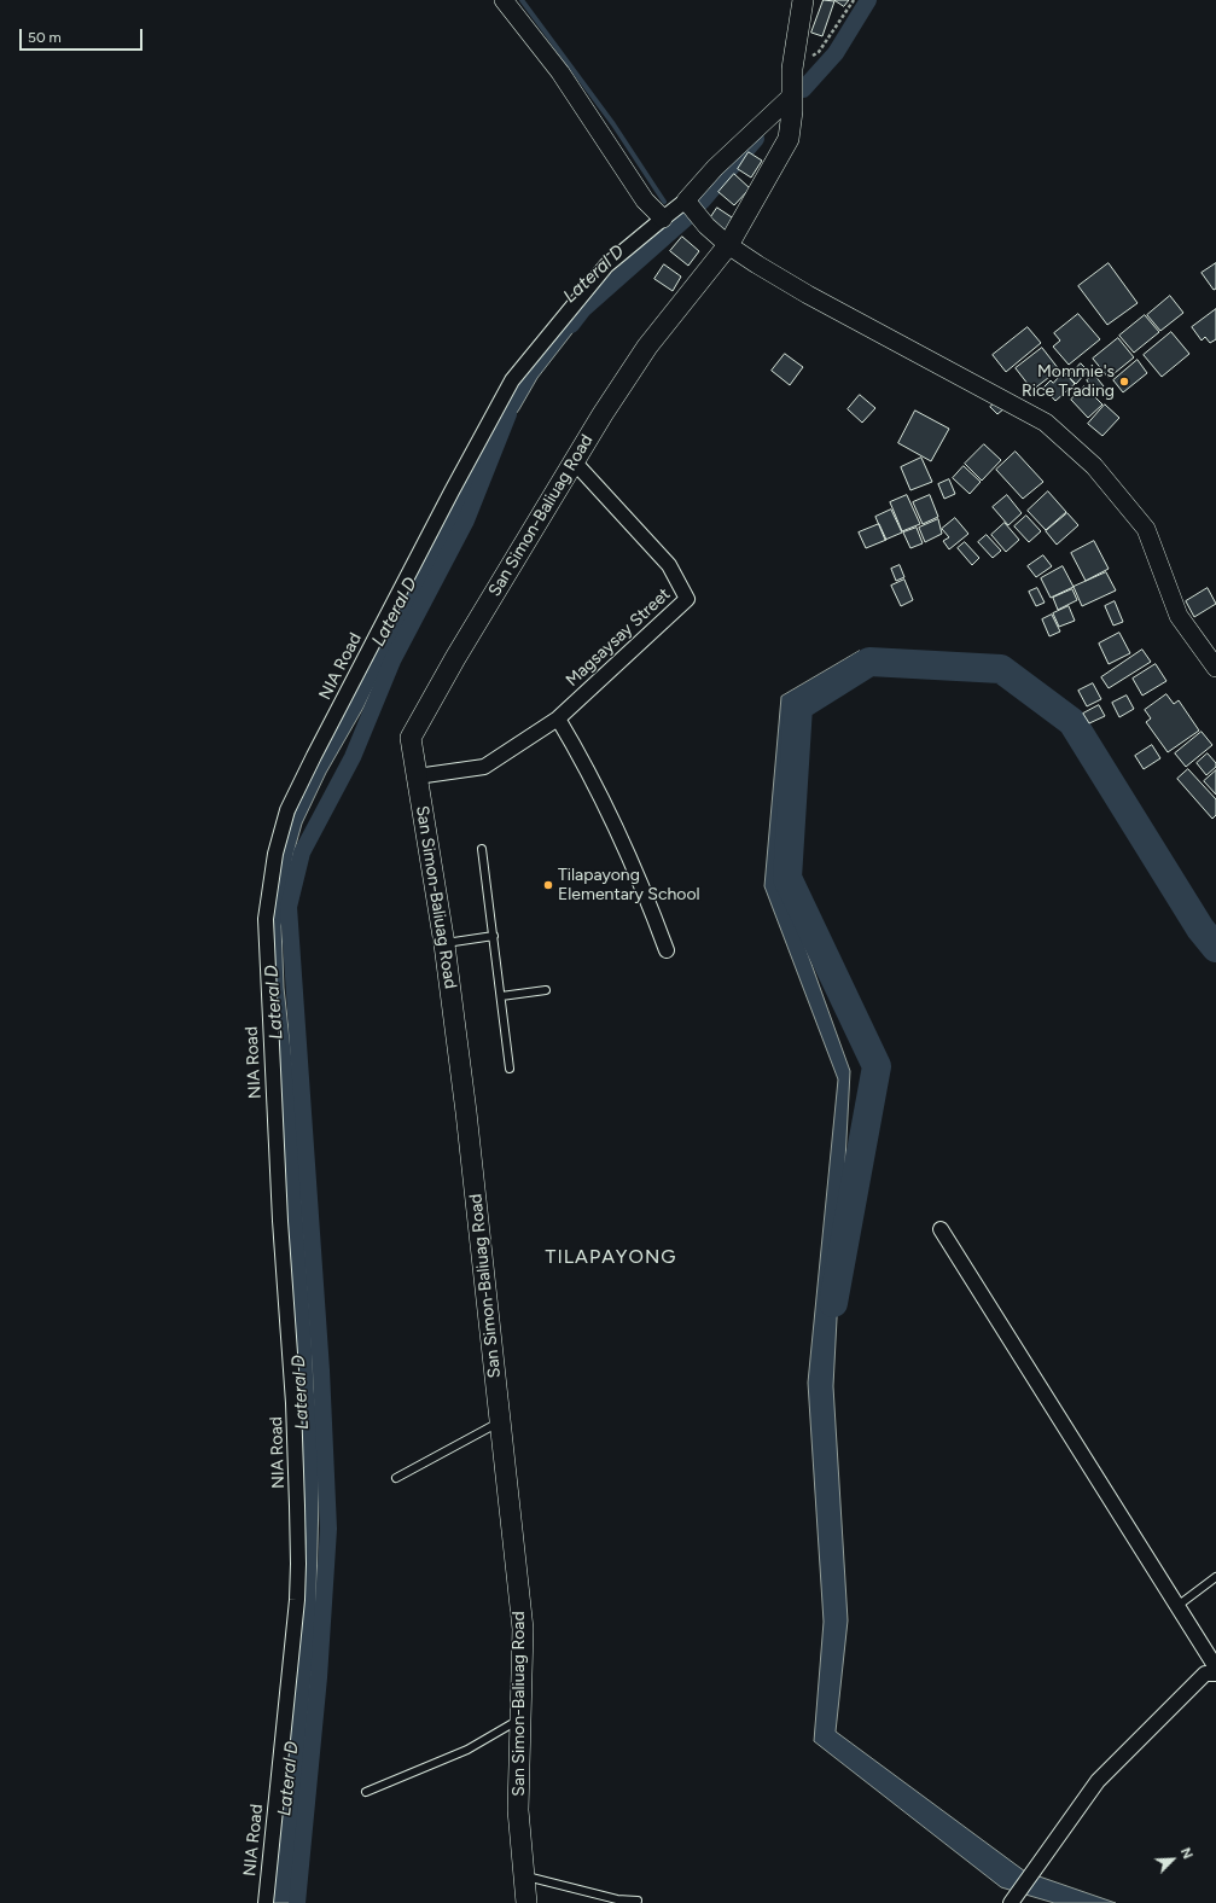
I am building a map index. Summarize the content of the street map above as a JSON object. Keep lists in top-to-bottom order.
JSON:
{
  "streets": {
    "main road": ["San Simon-Baliuag Road"],
    "street": ["Magsaysay Street", "NIA Road"]
  },
  "crossings": [
    ["San Simon-Baliuag Road", "Magsaysay Street"]
  ],
  "districts": ["TILAPAYONG"],
  "water": ["Lateral D"],
  "places": ["Mommie's Rice Trading", "Tilapayong Elementary School"],
  "scale_bar": "50 m",
  "north": "top right"
}
